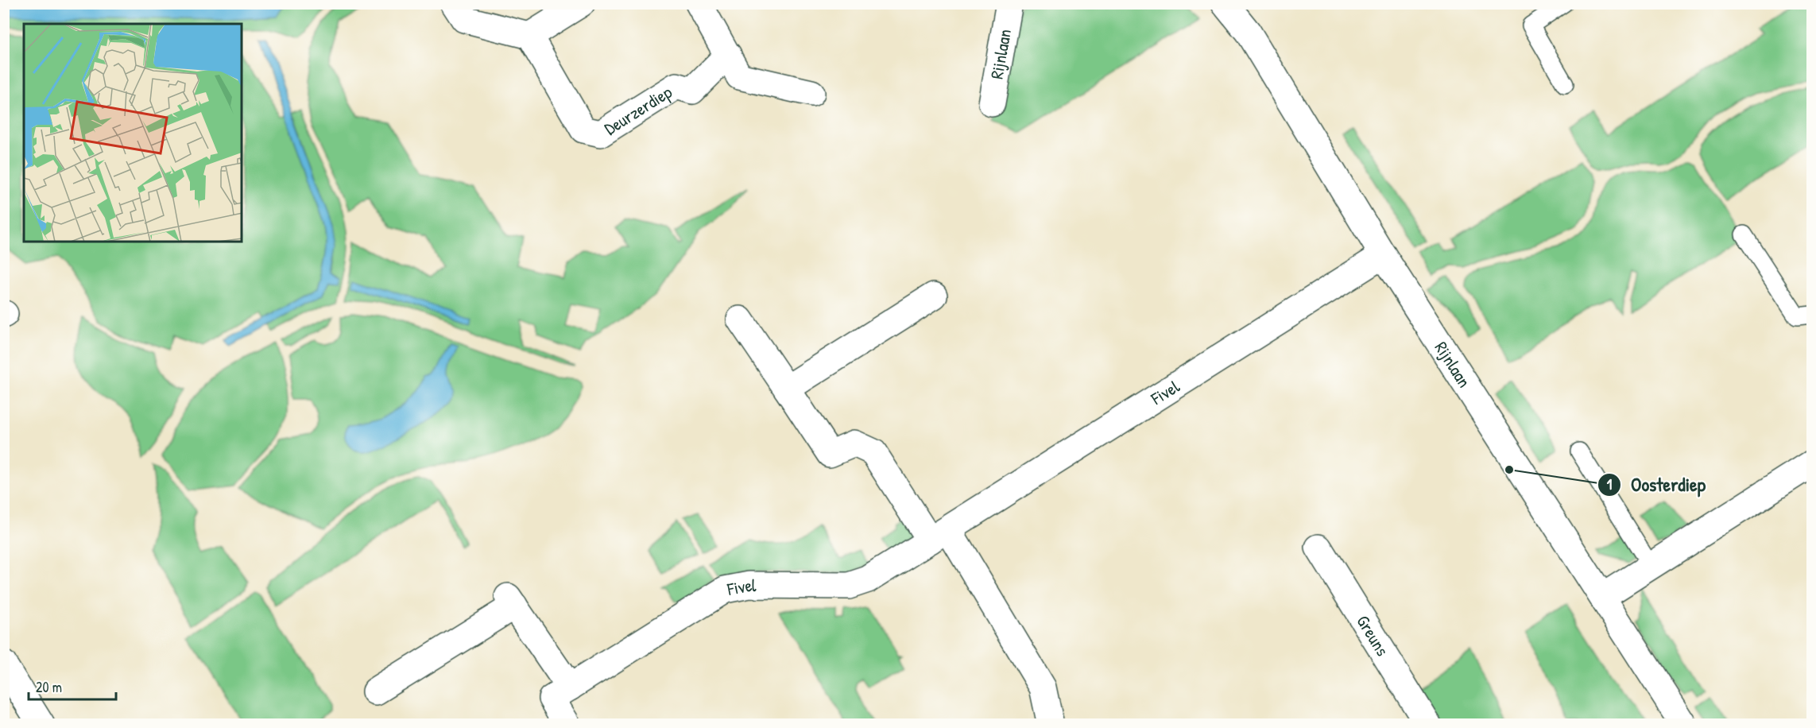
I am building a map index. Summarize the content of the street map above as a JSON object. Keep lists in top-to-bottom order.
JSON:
{
  "streets": {
    "street": [
      "Rijnlaan",
      "Deurzerdiep",
      "Fivel",
      "Greuns"
    ]
  },
  "crossings": [
    ["Rijnlaan", "Fivel"]
  ],
  "places": ["Oosterdiep"],
  "scale_bar": "20 m"
}
